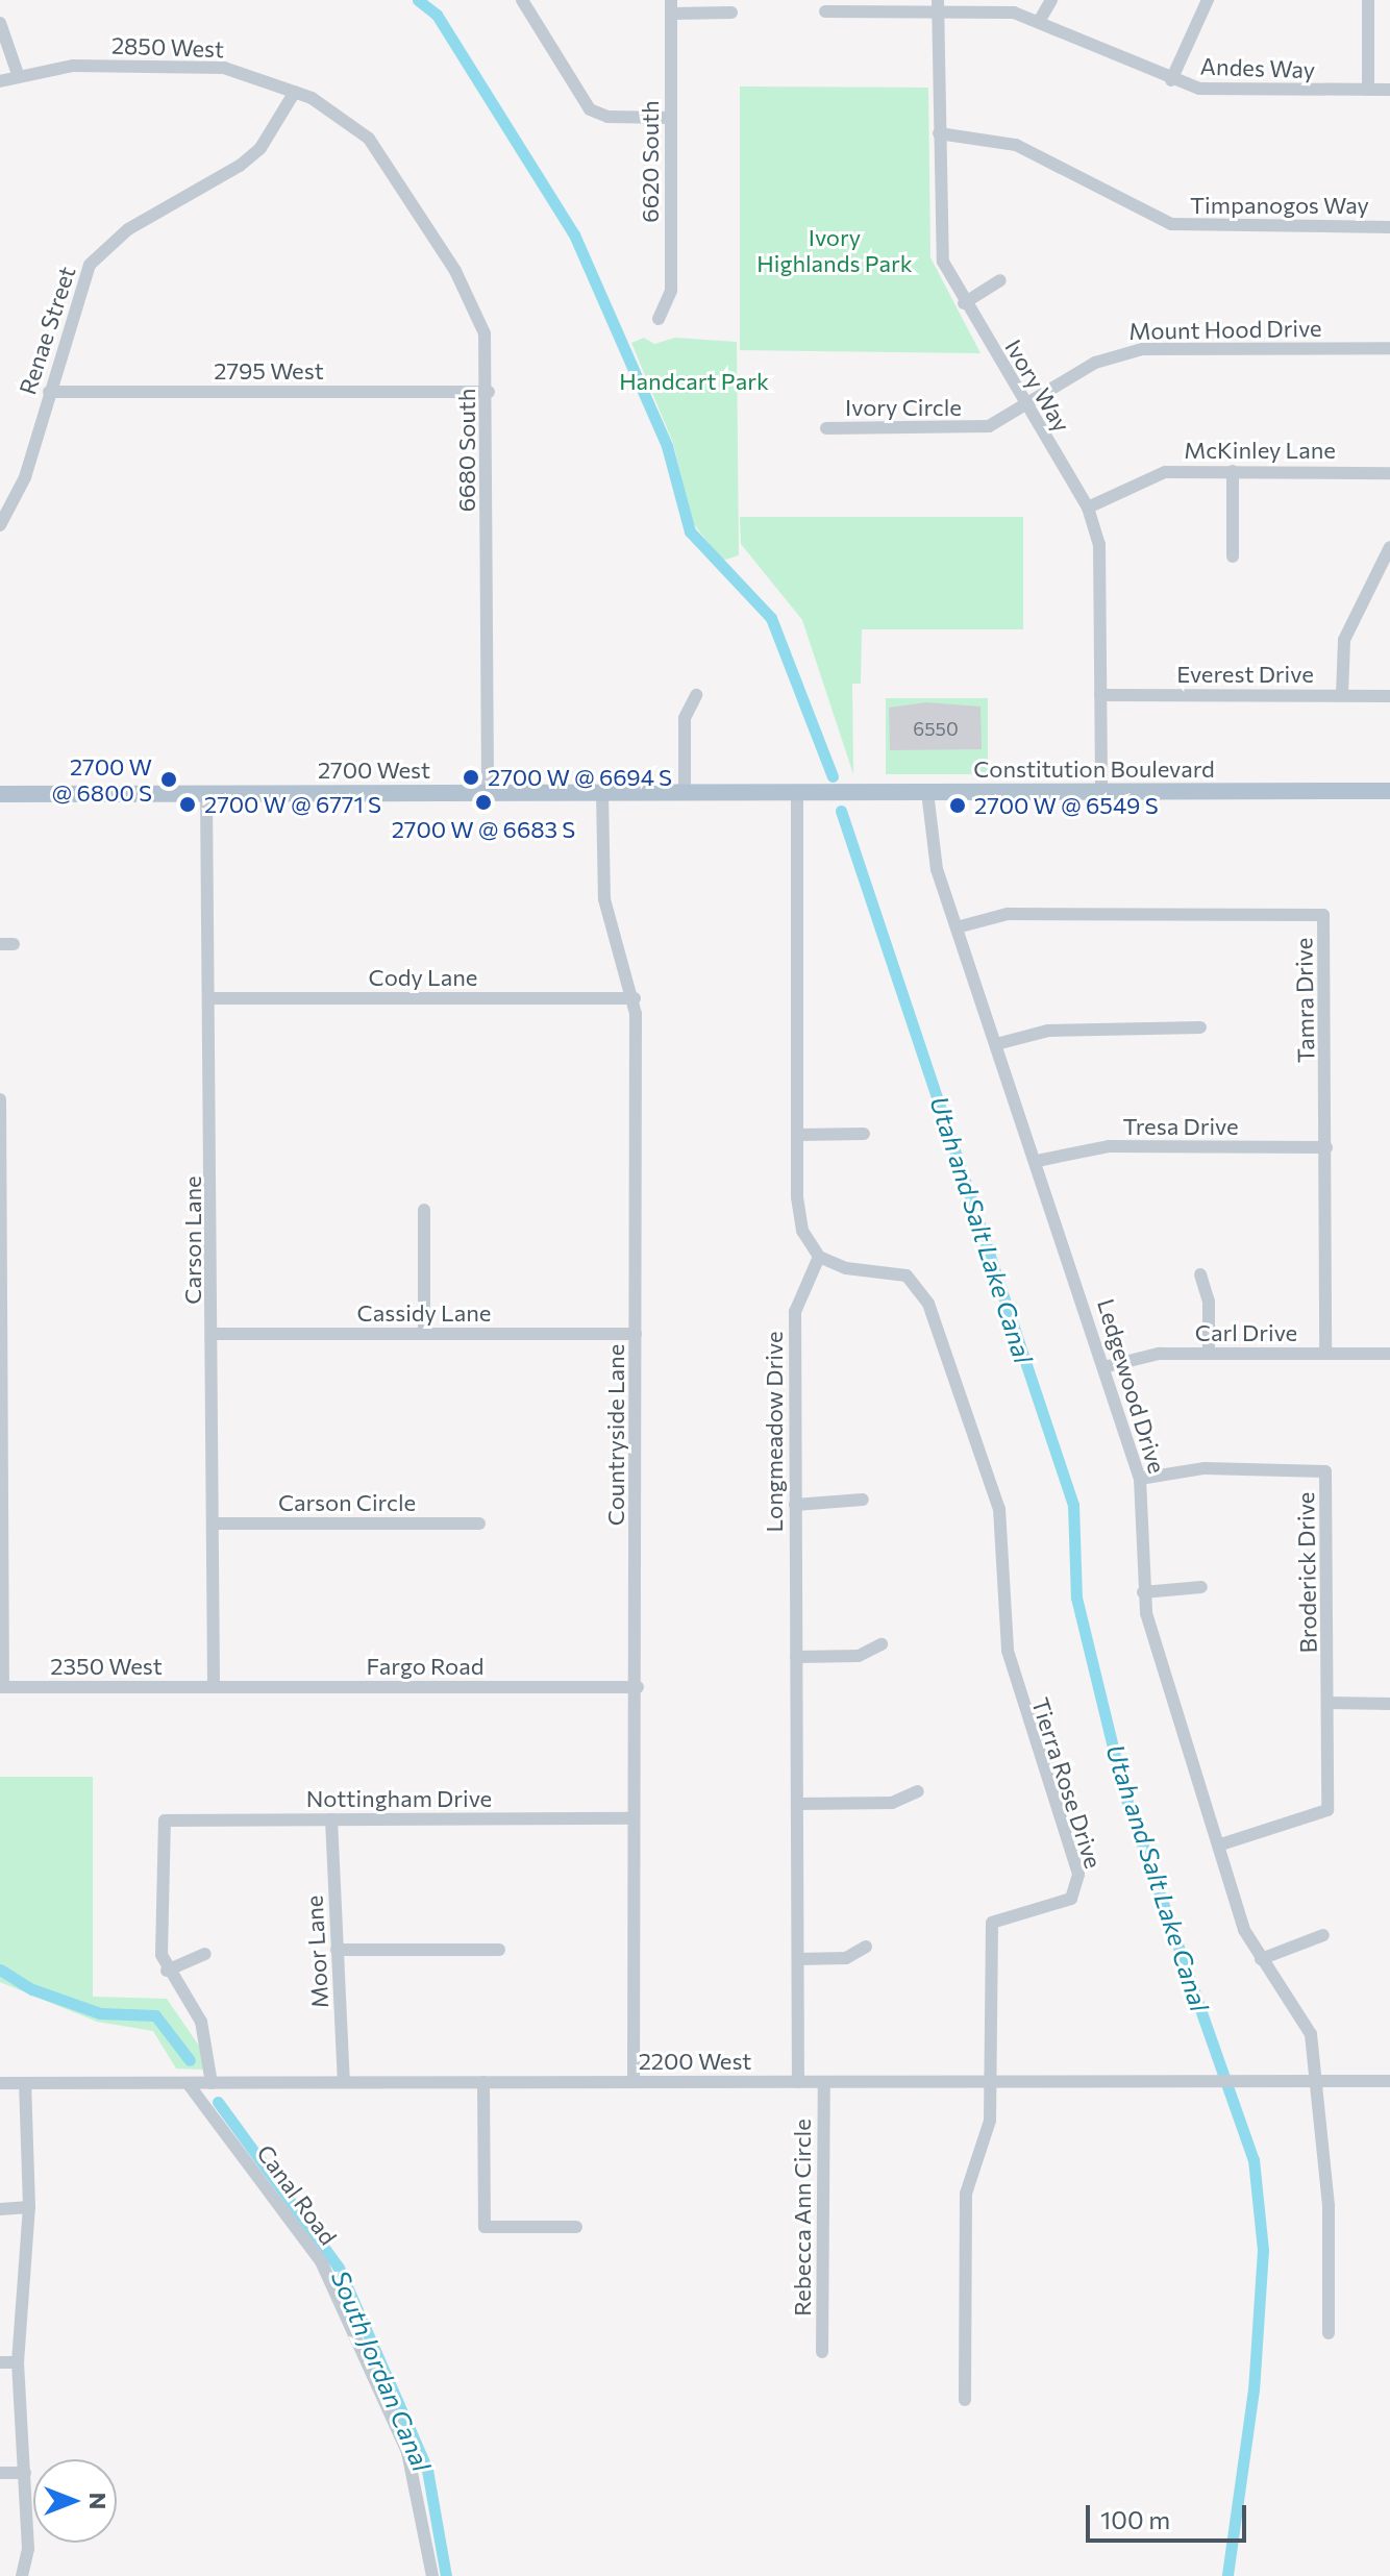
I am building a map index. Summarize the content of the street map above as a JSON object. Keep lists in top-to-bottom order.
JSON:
{
  "streets": {
    "main road": ["Constitution Boulevard", "2700 West"],
    "street": [
      "2850 West",
      "Andes Way",
      "6620 South",
      "Timpanogos Way",
      "Mount Hood Drive",
      "Renae Street",
      "2795 West",
      "Ivory Way",
      "Ivory Circle",
      "6680 South",
      "McKinley Lane",
      "Everest Drive",
      "Cody Lane",
      "Tamra Drive",
      "Tresa Drive",
      "Carson Lane",
      "Cassidy Lane",
      "Carl Drive",
      "Ledgewood Drive",
      "Longmeadow Drive",
      "Countryside Lane",
      "Carson Circle",
      "Broderick Drive",
      "2350 West",
      "Fargo Road",
      "Tierra Rose Drive",
      "Nottingham Drive",
      "Moor Lane",
      "2200 West",
      "Canal Road",
      "Rebecca Ann Circle"
    ]
  },
  "crossings": [
    ["2850 West", "Renae Street"],
    ["2850 West", "6680 South"],
    ["Andes Way", "Ivory Way"],
    ["Timpanogos Way", "Ivory Way"],
    ["Mount Hood Drive", "Ivory Way"],
    ["Mount Hood Drive", "Ivory Circle"],
    ["Renae Street", "2795 West"],
    ["2795 West", "6680 South"],
    ["Ivory Way", "Ivory Circle"],
    ["Ivory Way", "McKinley Lane"],
    ["Ivory Way", "Everest Drive"],
    ["Ivory Way", "Constitution Boulevard"],
    ["6680 South", "2700 West"],
    ["Constitution Boulevard", "2700 West"],
    ["Constitution Boulevard", "Ledgewood Drive"],
    ["2700 West", "Carson Lane"],
    ["2700 West", "Countryside Lane"],
    ["Cody Lane", "Carson Lane"],
    ["Cody Lane", "Countryside Lane"],
    ["Tamra Drive", "Tresa Drive"],
    ["Tamra Drive", "Carl Drive"],
    ["Tamra Drive", "Ledgewood Drive"],
    ["Tresa Drive", "Ledgewood Drive"],
    ["Carson Lane", "Cassidy Lane"],
    ["Carson Lane", "Carson Circle"],
    ["Carson Lane", "2350 West"],
    ["Carson Lane", "Fargo Road"],
    ["Cassidy Lane", "Countryside Lane"],
    ["Carl Drive", "Ledgewood Drive"],
    ["Ledgewood Drive", "Broderick Drive"],
    ["Ledgewood Drive", "2200 West"],
    ["Longmeadow Drive", "Tierra Rose Drive"],
    ["Longmeadow Drive", "2200 West"],
    ["Countryside Lane", "Fargo Road"],
    ["Countryside Lane", "Nottingham Drive"],
    ["Countryside Lane", "2200 West"],
    ["2350 West", "Fargo Road"],
    ["Tierra Rose Drive", "2200 West"],
    ["Nottingham Drive", "Moor Lane"],
    ["Moor Lane", "2200 West"],
    ["2200 West", "Canal Road"],
    ["2200 West", "Rebecca Ann Circle"]
  ],
  "water": ["Utah and Salt Lake Canal", "South Jordan Canal"],
  "parks": ["Ivory Highlands Park", "Handcart Park"],
  "places": [
    "2700 W @ 6694 S",
    "2700 W @ 6800 S",
    "2700 W @ 6683 S",
    "2700 W @ 6771 S",
    "2700 W @ 6549 S"
  ],
  "house_numbers": ["6550"],
  "scale_bar": "100 m",
  "north": "right"
}
